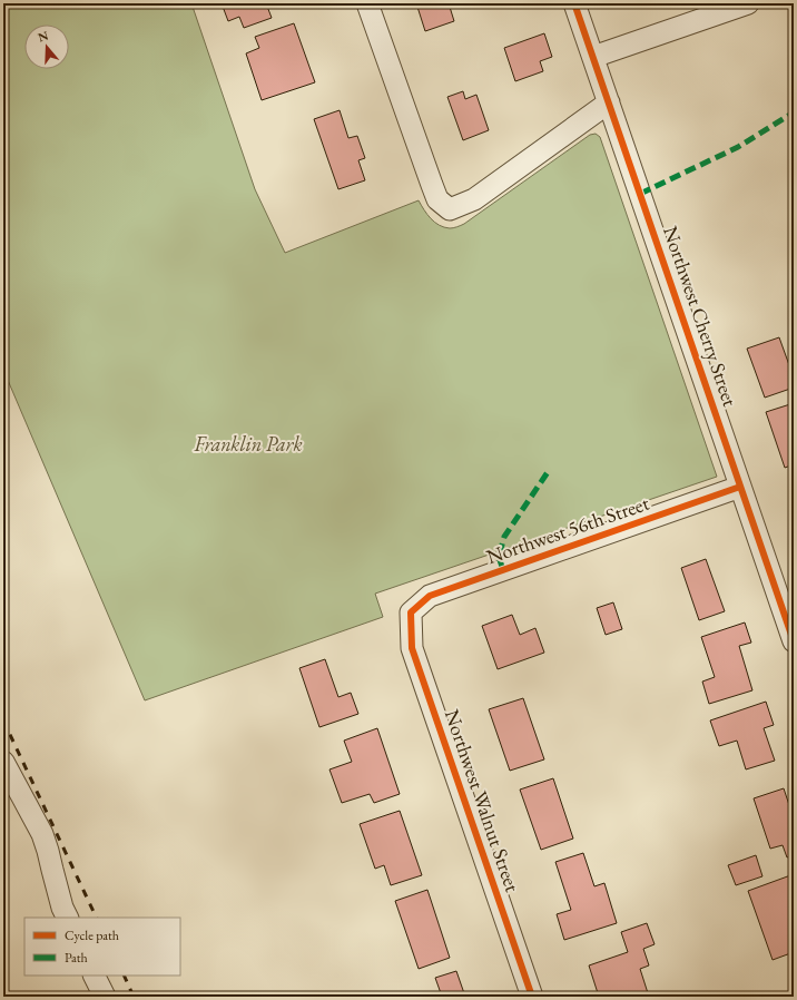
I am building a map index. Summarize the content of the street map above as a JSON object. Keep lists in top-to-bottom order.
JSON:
{
  "streets": {
    "street": ["Northwest Cherry Street", "Northwest 56th Street", "Northwest Walnut Street"]
  },
  "crossings": [
    ["Northwest Cherry Street", "Northwest 56th Street"],
    ["Northwest 56th Street", "Northwest Walnut Street"]
  ],
  "parks": ["Franklin Park"],
  "legend": ["Cycle path", "Path"],
  "north": "top"
}
